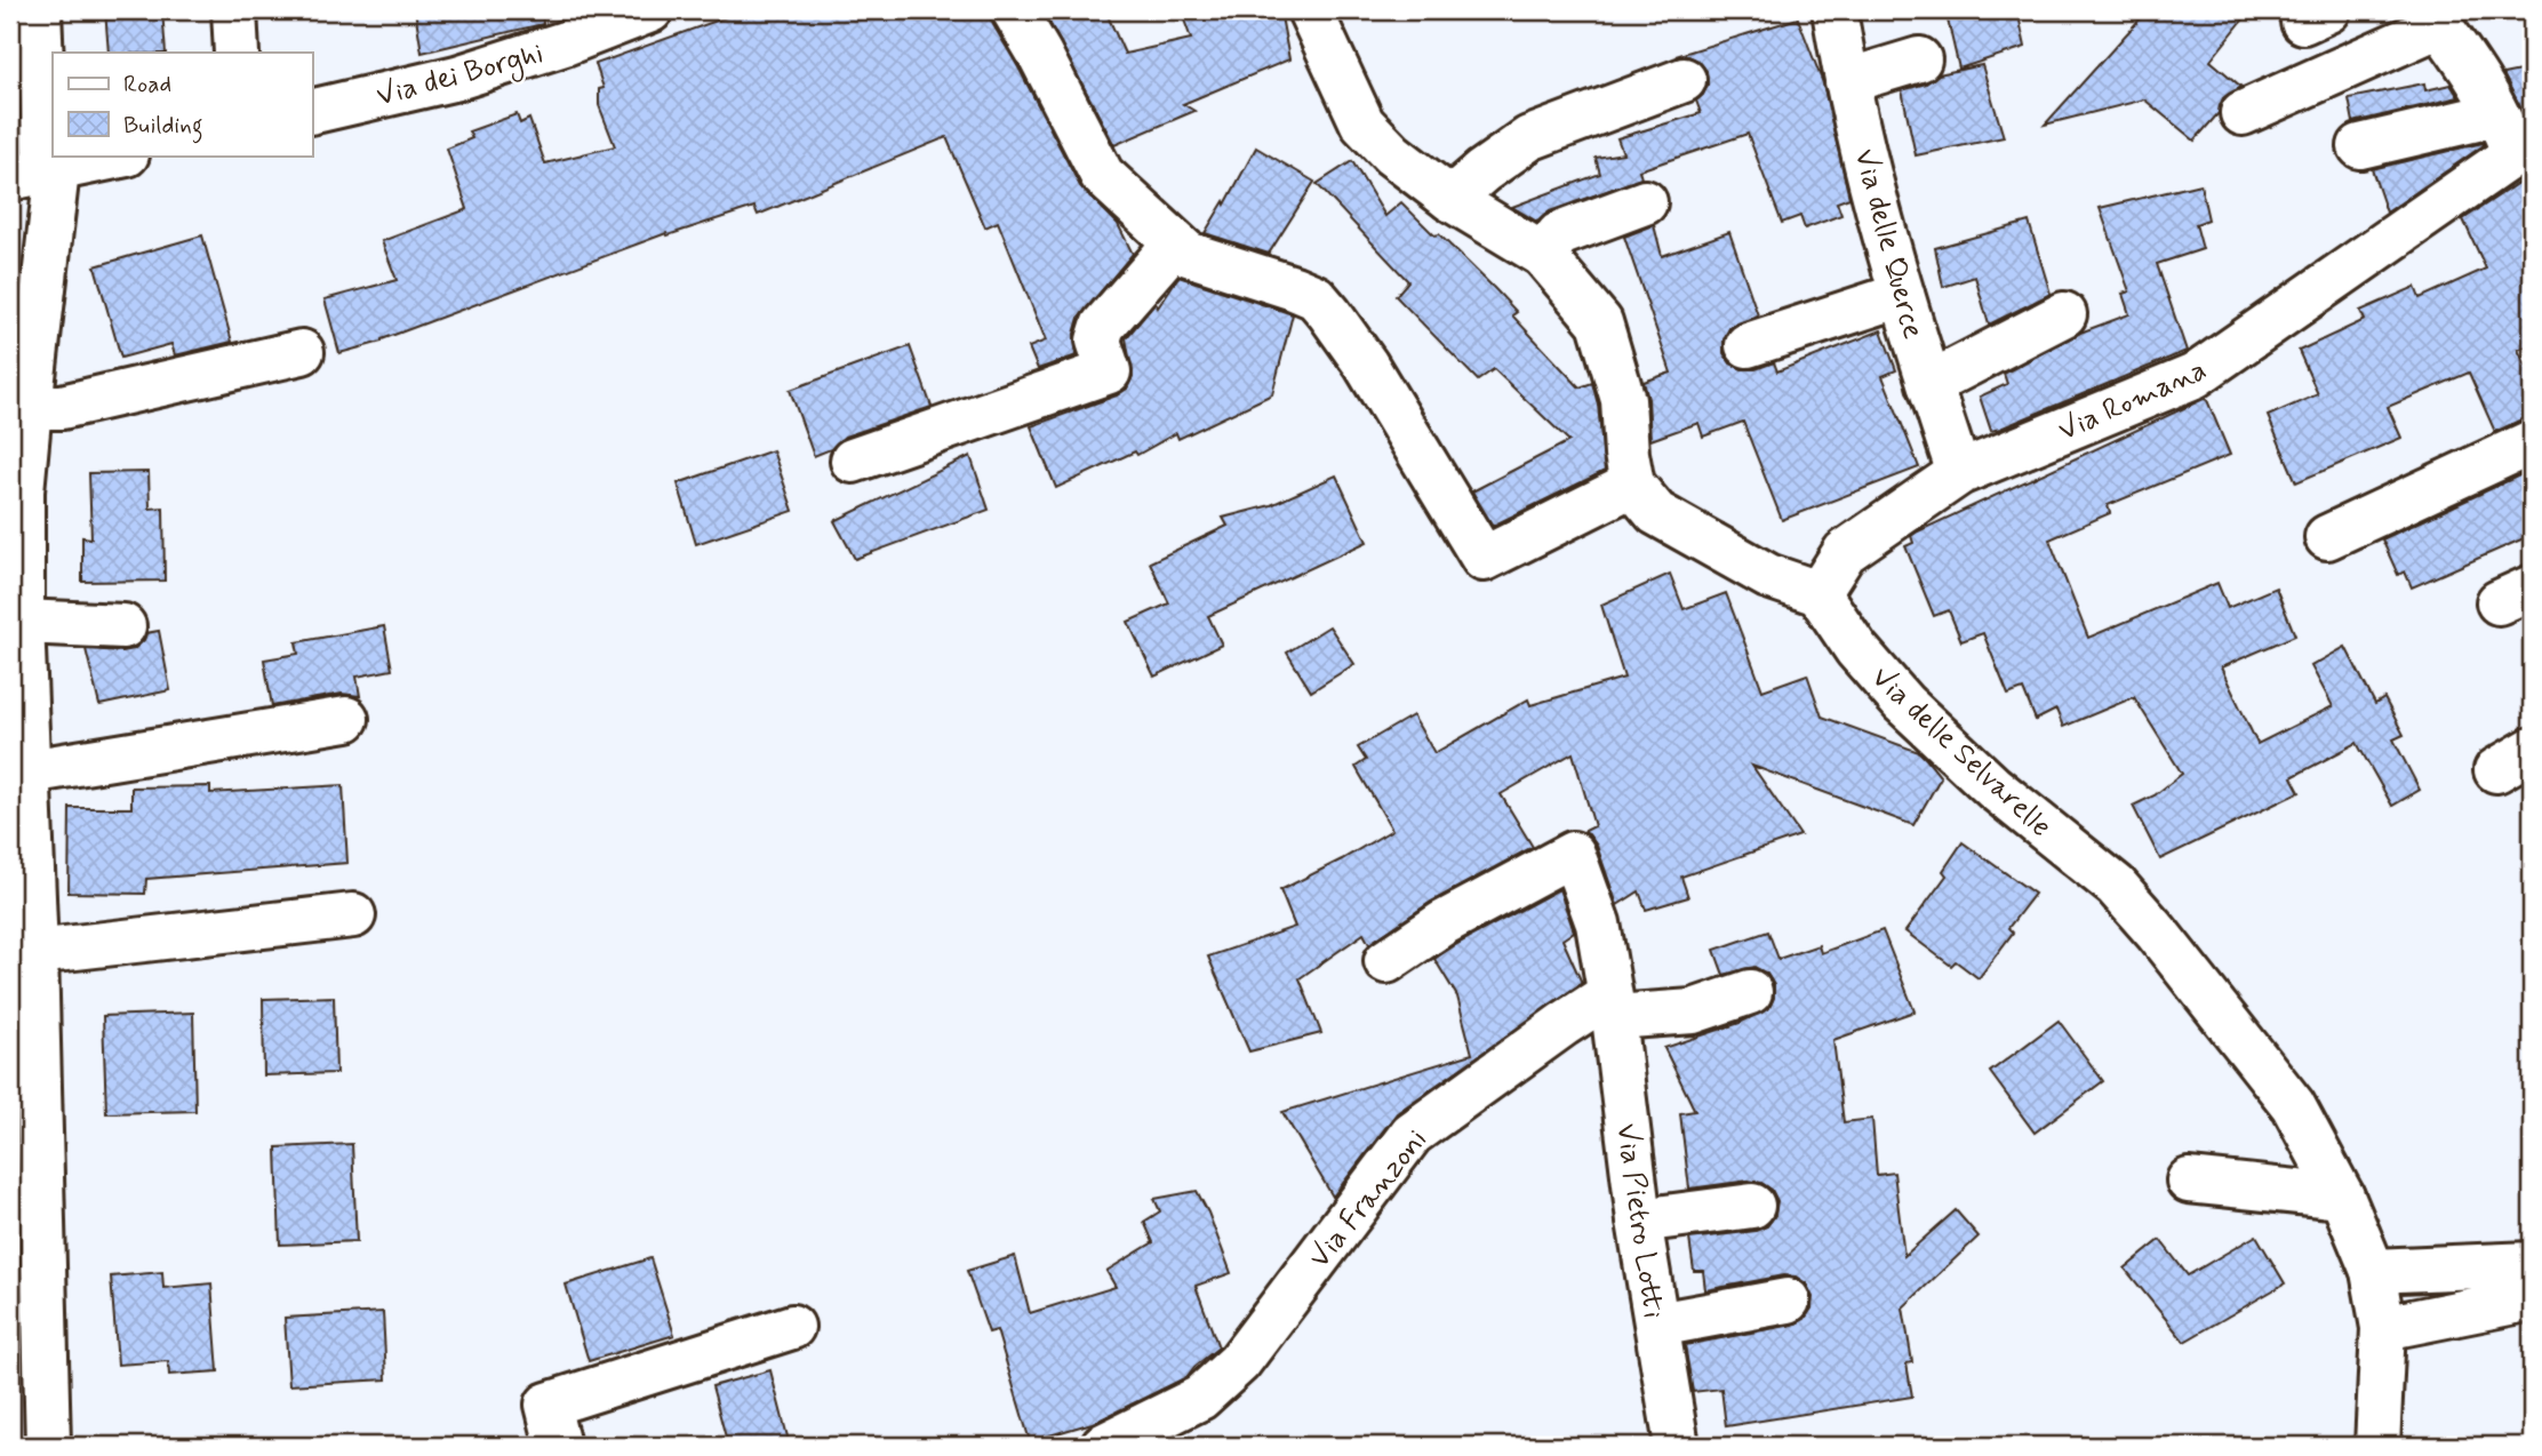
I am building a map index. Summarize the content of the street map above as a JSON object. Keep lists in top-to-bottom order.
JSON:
{
  "streets": {
    "street": [
      "Via dei Borghi",
      "Via delle Querce",
      "Via Romana",
      "Via delle Selvarelle",
      "Via Franzoni",
      "Via Pietro Lotti"
    ]
  },
  "crossings": [
    ["Via delle Querce", "Via Romana"],
    ["Via Romana", "Via delle Selvarelle"],
    ["Via Franzoni", "Via Pietro Lotti"]
  ],
  "legend": ["Road", "Building"]
}
